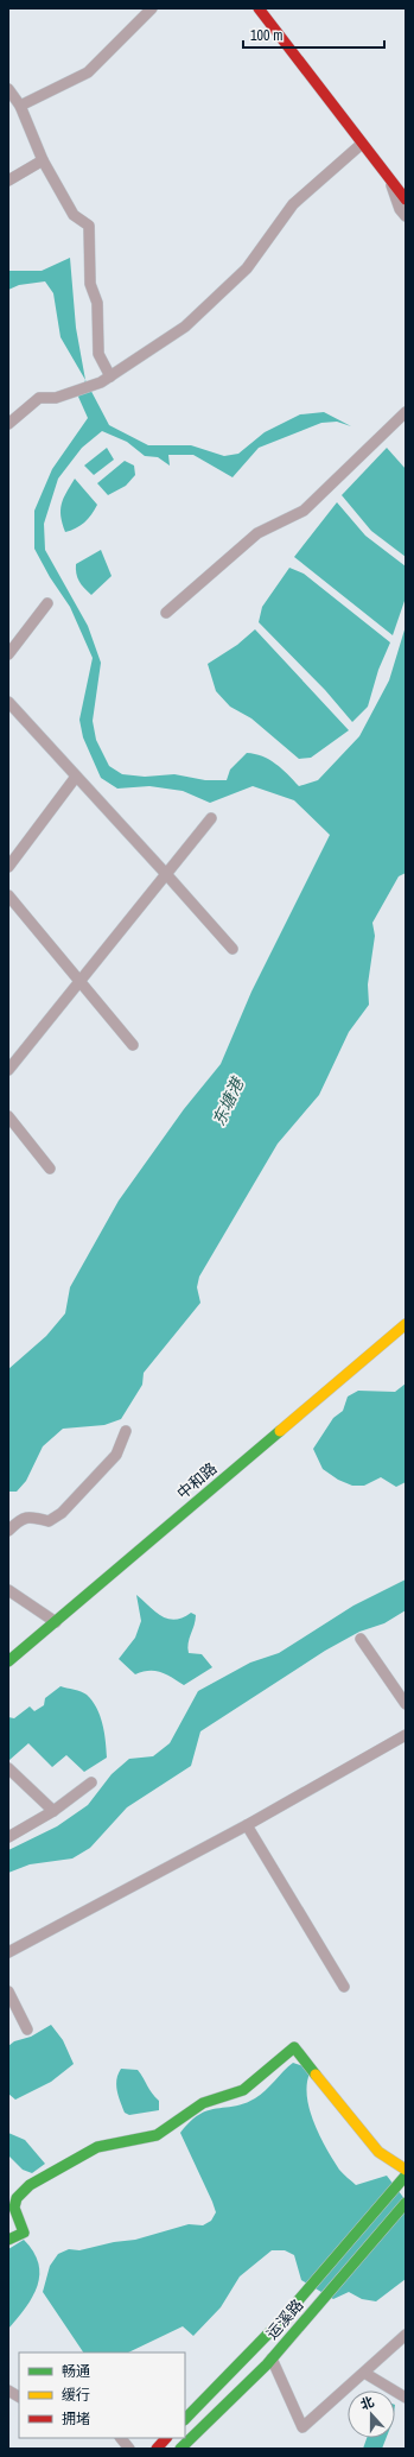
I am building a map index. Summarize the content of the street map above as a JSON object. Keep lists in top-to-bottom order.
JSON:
{
  "streets": {
    "main road": ["中和路", "运溪路"]
  },
  "water": ["东塘港"],
  "legend": ["畅通", "缓行", "拥堵"],
  "scale_bar": "100 m",
  "north": "top"
}
